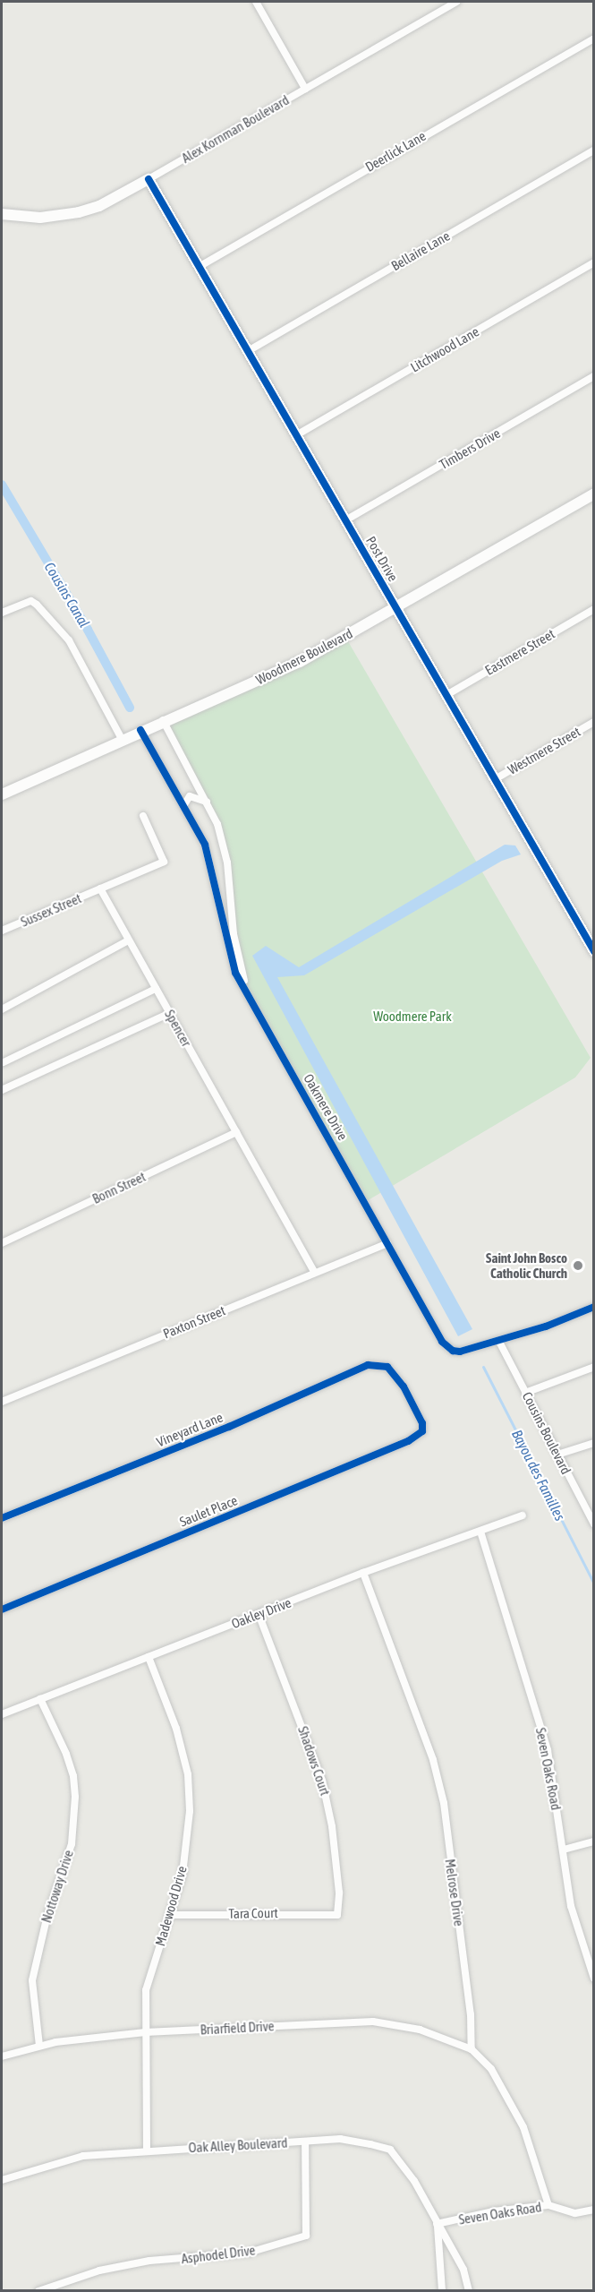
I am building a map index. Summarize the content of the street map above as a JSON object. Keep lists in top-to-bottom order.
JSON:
{
  "streets": {
    "street": [
      "Alex Kornman Boulevard",
      "Deerlick Lane",
      "Bellaire Lane",
      "Litchwood Lane",
      "Timbers Drive",
      "Post Drive",
      "Eastmere Street",
      "Woodmere Boulevard",
      "Westmere Street",
      "Sussex Street",
      "Spencer",
      "Oakmere Drive",
      "Bonn Street",
      "Paxton Street",
      "Vineyard Lane",
      "Cousins Boulevard",
      "Saulet Place",
      "Oakley Drive",
      "Shadows Court",
      "Seven Oaks Road",
      "Nottoway Drive",
      "Melrose Drive",
      "Madewood Drive",
      "Tara Court",
      "Briarfield Drive",
      "Oak Alley Boulevard",
      "Asphodel Drive"
    ]
  },
  "crossings": [
    ["Alex Kornman Boulevard", "Post Drive"],
    ["Deerlick Lane", "Post Drive"],
    ["Bellaire Lane", "Post Drive"],
    ["Litchwood Lane", "Post Drive"],
    ["Timbers Drive", "Post Drive"],
    ["Post Drive", "Eastmere Street"],
    ["Post Drive", "Woodmere Boulevard"],
    ["Post Drive", "Westmere Street"],
    ["Woodmere Boulevard", "Oakmere Drive"],
    ["Sussex Street", "Spencer"],
    ["Spencer", "Bonn Street"],
    ["Spencer", "Paxton Street"],
    ["Oakmere Drive", "Paxton Street"],
    ["Oakmere Drive", "Cousins Boulevard"],
    ["Vineyard Lane", "Saulet Place"],
    ["Oakley Drive", "Shadows Court"],
    ["Oakley Drive", "Seven Oaks Road"],
    ["Oakley Drive", "Nottoway Drive"],
    ["Oakley Drive", "Melrose Drive"],
    ["Oakley Drive", "Madewood Drive"],
    ["Shadows Court", "Tara Court"],
    ["Seven Oaks Road", "Oak Alley Boulevard"],
    ["Nottoway Drive", "Briarfield Drive"],
    ["Melrose Drive", "Briarfield Drive"],
    ["Madewood Drive", "Tara Court"],
    ["Madewood Drive", "Briarfield Drive"],
    ["Madewood Drive", "Oak Alley Boulevard"],
    ["Oak Alley Boulevard", "Asphodel Drive"]
  ],
  "water": ["Cousins Canal", "Bayou des Familles"],
  "parks": ["Woodmere Park"],
  "places": ["Saint John Bosco Catholic Church"]
}
